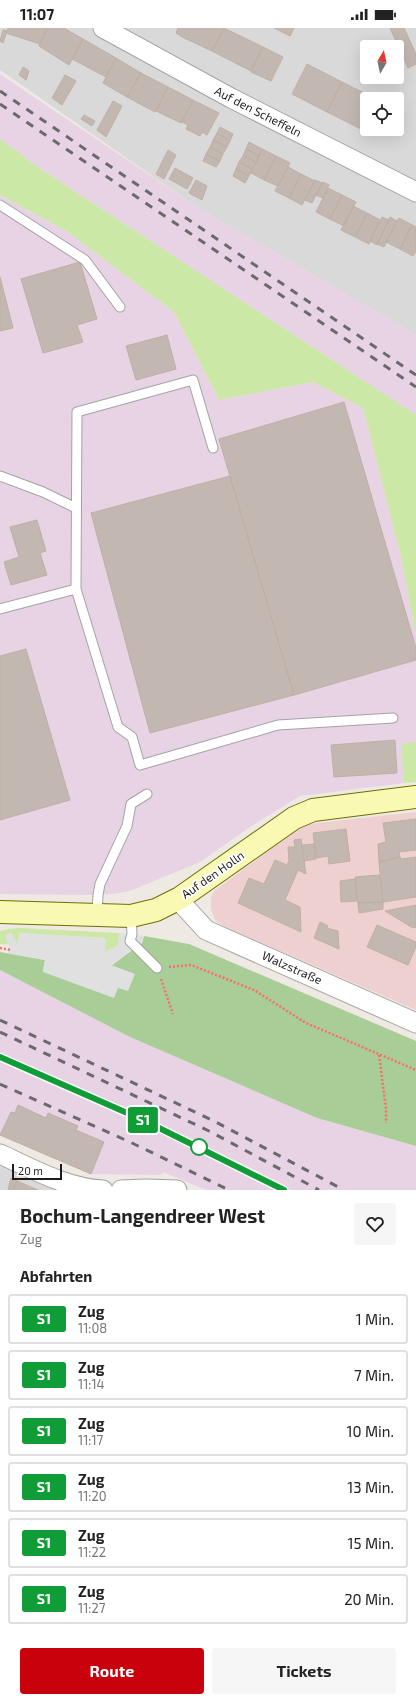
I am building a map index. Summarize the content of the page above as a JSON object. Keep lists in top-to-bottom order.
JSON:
{
  "streets": {
    "street": ["Auf den Scheffeln", "Auf den Holln", "Walzstraße"]
  },
  "crossings": [
    ["Auf den Holln", "Walzstraße"]
  ],
  "scale_bar": "20 m",
  "north": "top",
  "page": {
    "status": "11:07",
    "on_map": "S1",
    "scale": "20 m",
    "heading": [
      ["Bochum-Langendreer West", "Zug"],
      "Abfahrten"
    ],
    "list": [
      {
        "mark": "S1",
        "name": "Zug",
        "note": "11:08",
        "value": "1 Min."
      },
      {
        "mark": "S1",
        "name": "Zug",
        "note": "11:14",
        "value": "7 Min."
      },
      {
        "mark": "S1",
        "name": "Zug",
        "note": "11:17",
        "value": "10 Min."
      },
      {
        "mark": "S1",
        "name": "Zug",
        "note": "11:20",
        "value": "13 Min."
      },
      {
        "mark": "S1",
        "name": "Zug",
        "note": "11:22",
        "value": "15 Min."
      },
      {
        "mark": "S1",
        "name": "Zug",
        "note": "11:27",
        "value": "20 Min."
      }
    ],
    "buttons": ["Route", "Tickets"]
  }
}
